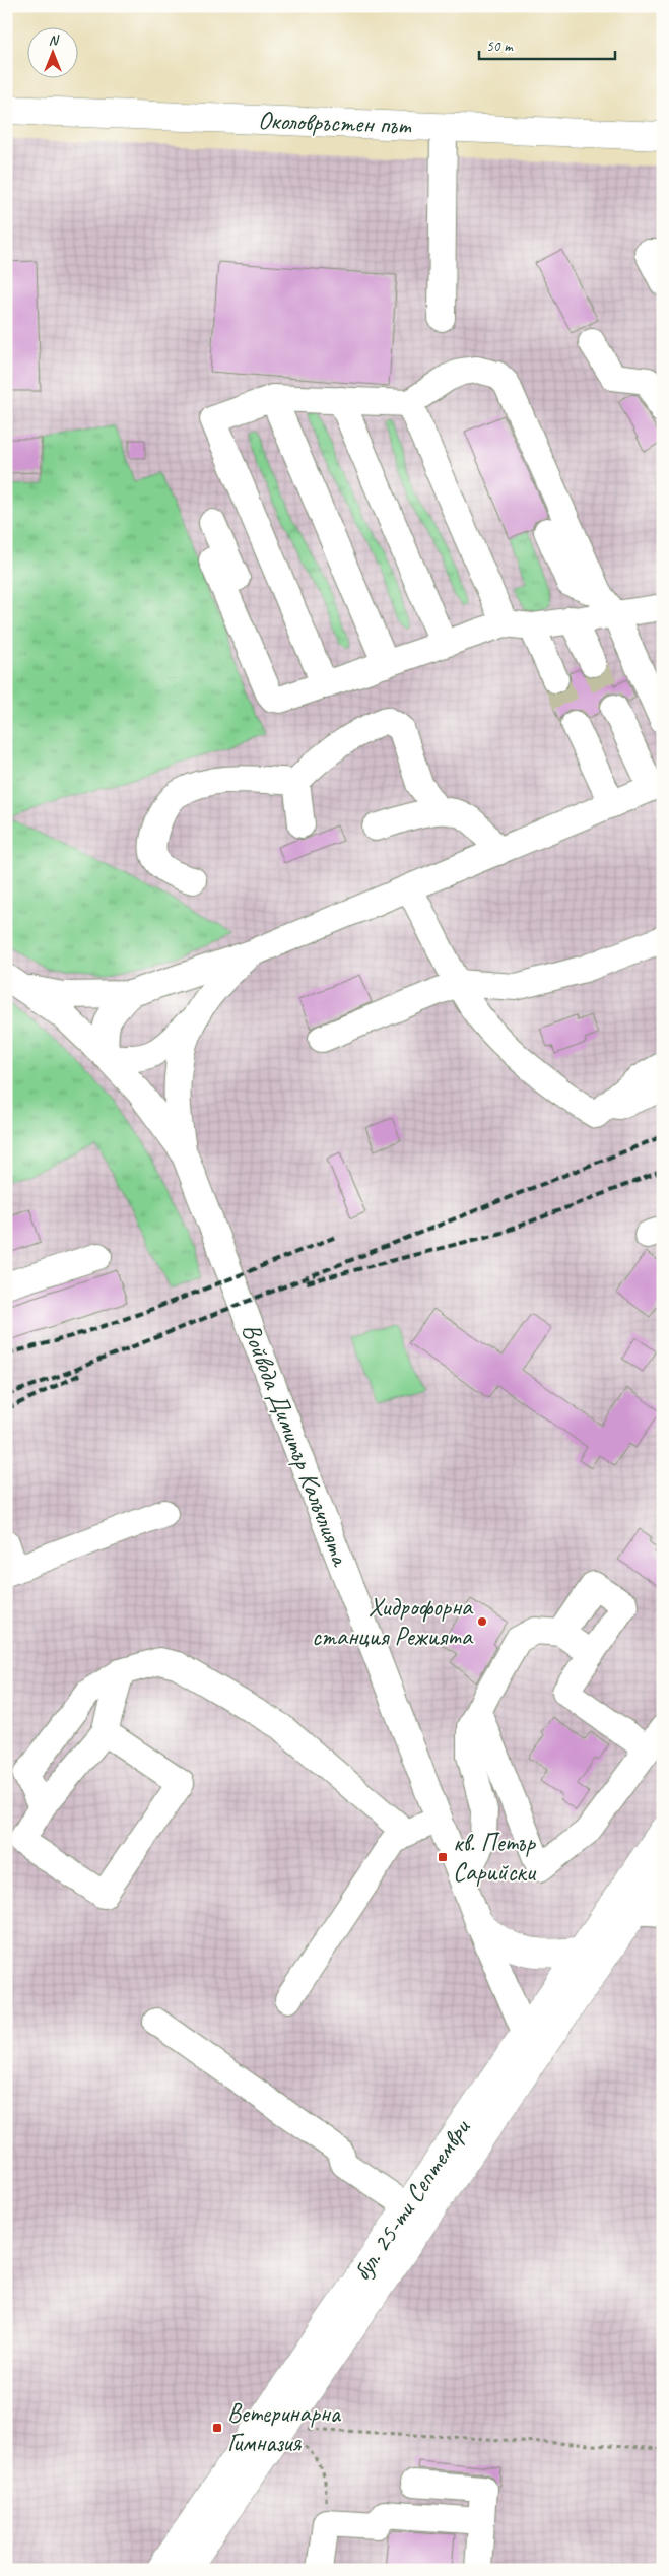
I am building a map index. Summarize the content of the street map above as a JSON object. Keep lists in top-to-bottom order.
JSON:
{
  "streets": {
    "main road": ["Околовръстен път", "бул. 25-ти Септември"],
    "street": ["Войвода Димитър Калъчлията"]
  },
  "crossings": [
    ["Войвода Димитър Калъчлията", "бул. 25-ти Септември"]
  ],
  "places": {
    "other": ["Хидрофорна станция Режията"],
    "transit": ["кв. Петър Сарийски", "Ветеринарна Гимназия"]
  },
  "scale_bar": "50 m",
  "north": "top"
}
